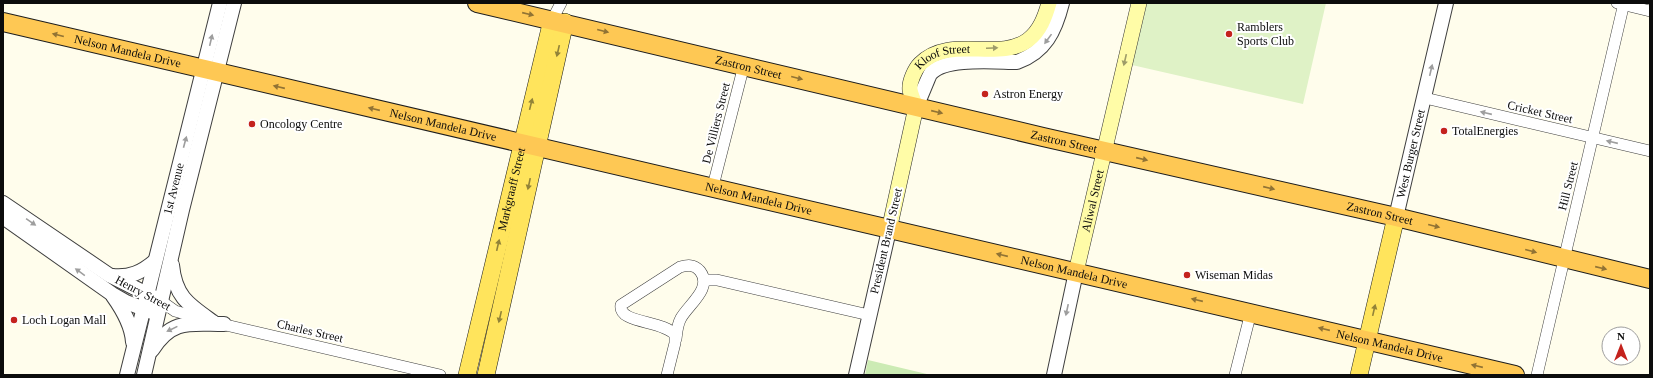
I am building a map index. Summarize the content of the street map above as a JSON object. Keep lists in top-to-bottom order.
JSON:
{
  "streets": {
    "highway": ["Nelson Mandela Drive", "Zastron Street"],
    "main road": [
      "Kloof Street",
      "West Burger Street",
      "Markgraaff Street",
      "Aliwal Street",
      "President Brand Street"
    ],
    "street": [
      "Cricket Street",
      "De Villiers Street",
      "Hill Street",
      "1st Avenue",
      "Henry Street",
      "Charles Street"
    ]
  },
  "crossings": [
    ["Nelson Mandela Drive", "De Villiers Street"],
    ["Nelson Mandela Drive", "West Burger Street"],
    ["Nelson Mandela Drive", "1st Avenue"],
    ["Nelson Mandela Drive", "Markgraaff Street"],
    ["Nelson Mandela Drive", "Aliwal Street"],
    ["Nelson Mandela Drive", "President Brand Street"],
    ["Kloof Street", "Zastron Street"],
    ["Kloof Street", "President Brand Street"],
    ["Zastron Street", "De Villiers Street"],
    ["Zastron Street", "West Burger Street"],
    ["Zastron Street", "Hill Street"],
    ["Zastron Street", "Markgraaff Street"],
    ["Zastron Street", "Aliwal Street"],
    ["Zastron Street", "President Brand Street"],
    ["Cricket Street", "West Burger Street"],
    ["Cricket Street", "Hill Street"],
    ["1st Avenue", "Henry Street"],
    ["Henry Street", "Charles Street"]
  ],
  "one_way": [
    "Nelson Mandela Drive",
    "Zastron Street",
    "Cricket Street",
    "West Burger Street",
    "Aliwal Street"
  ],
  "places": [
    "Ramblers Sports Club",
    "Astron Energy",
    "Oncology Centre",
    "TotalEnergies",
    "Wiseman Midas",
    "Loch Logan Mall"
  ],
  "north": "top"
}
